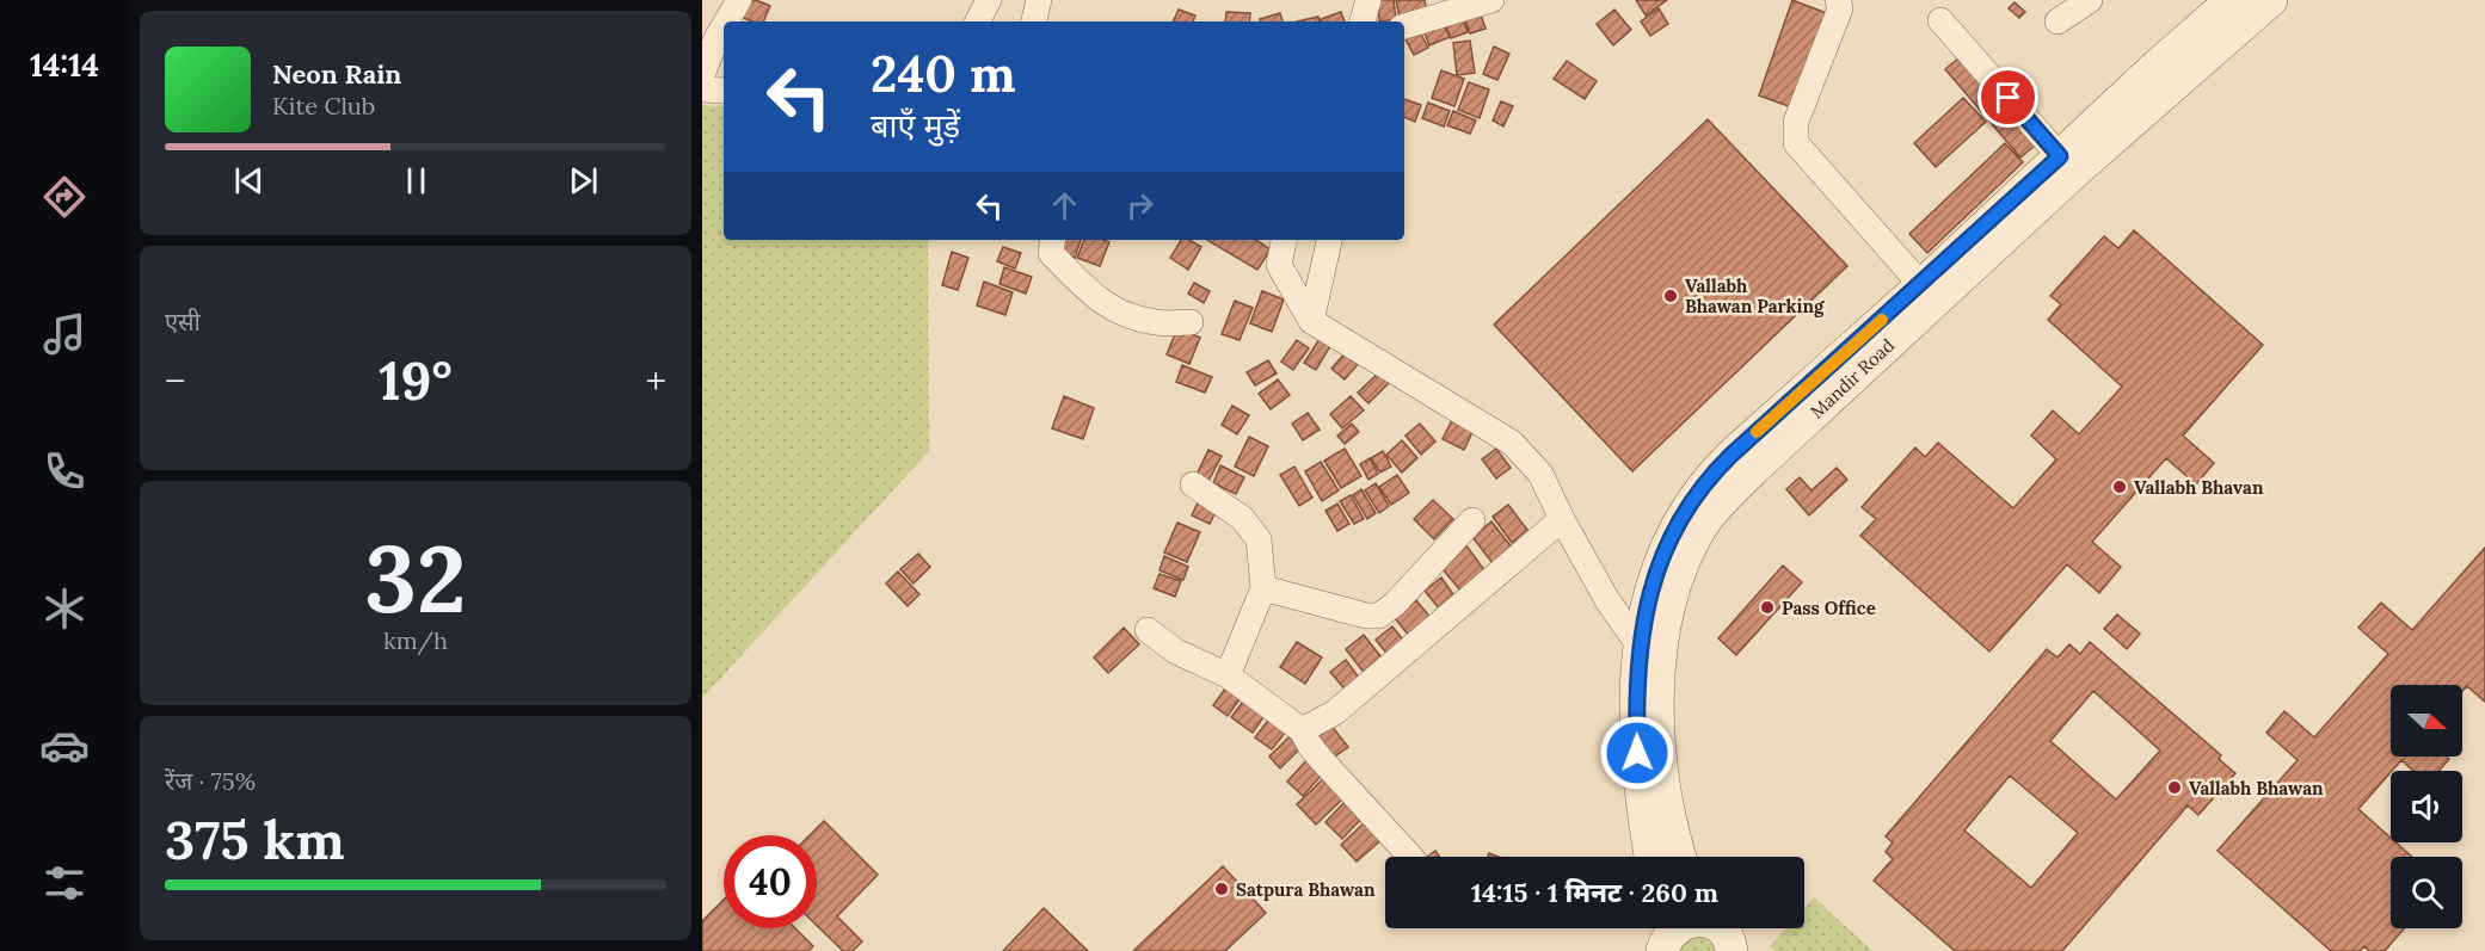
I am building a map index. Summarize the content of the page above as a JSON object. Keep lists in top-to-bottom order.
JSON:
{
  "streets": {
    "street": ["Mandir Road"]
  },
  "places": [
    "Vallabh Bhawan Parking",
    "Vallabh Bhavan",
    "Pass Office",
    "Vallabh Bhawan",
    "Satpura Bhawan"
  ],
  "north": "right",
  "page": {
    "tabs": "14:14",
    "turn": ["240 m", "बाएँ मुड़ें"],
    "song": ["Neon Rain", "Kite Club"],
    "tile": [
      "एसी",
      ["32", "km/h"],
      ["रेंज · 75%", "375 km"]
    ],
    "heat": ["−", "19°", "+"],
    "limit": "40",
    "trip": "14:15 · 1 मिनट · 260 m"
  }
}
